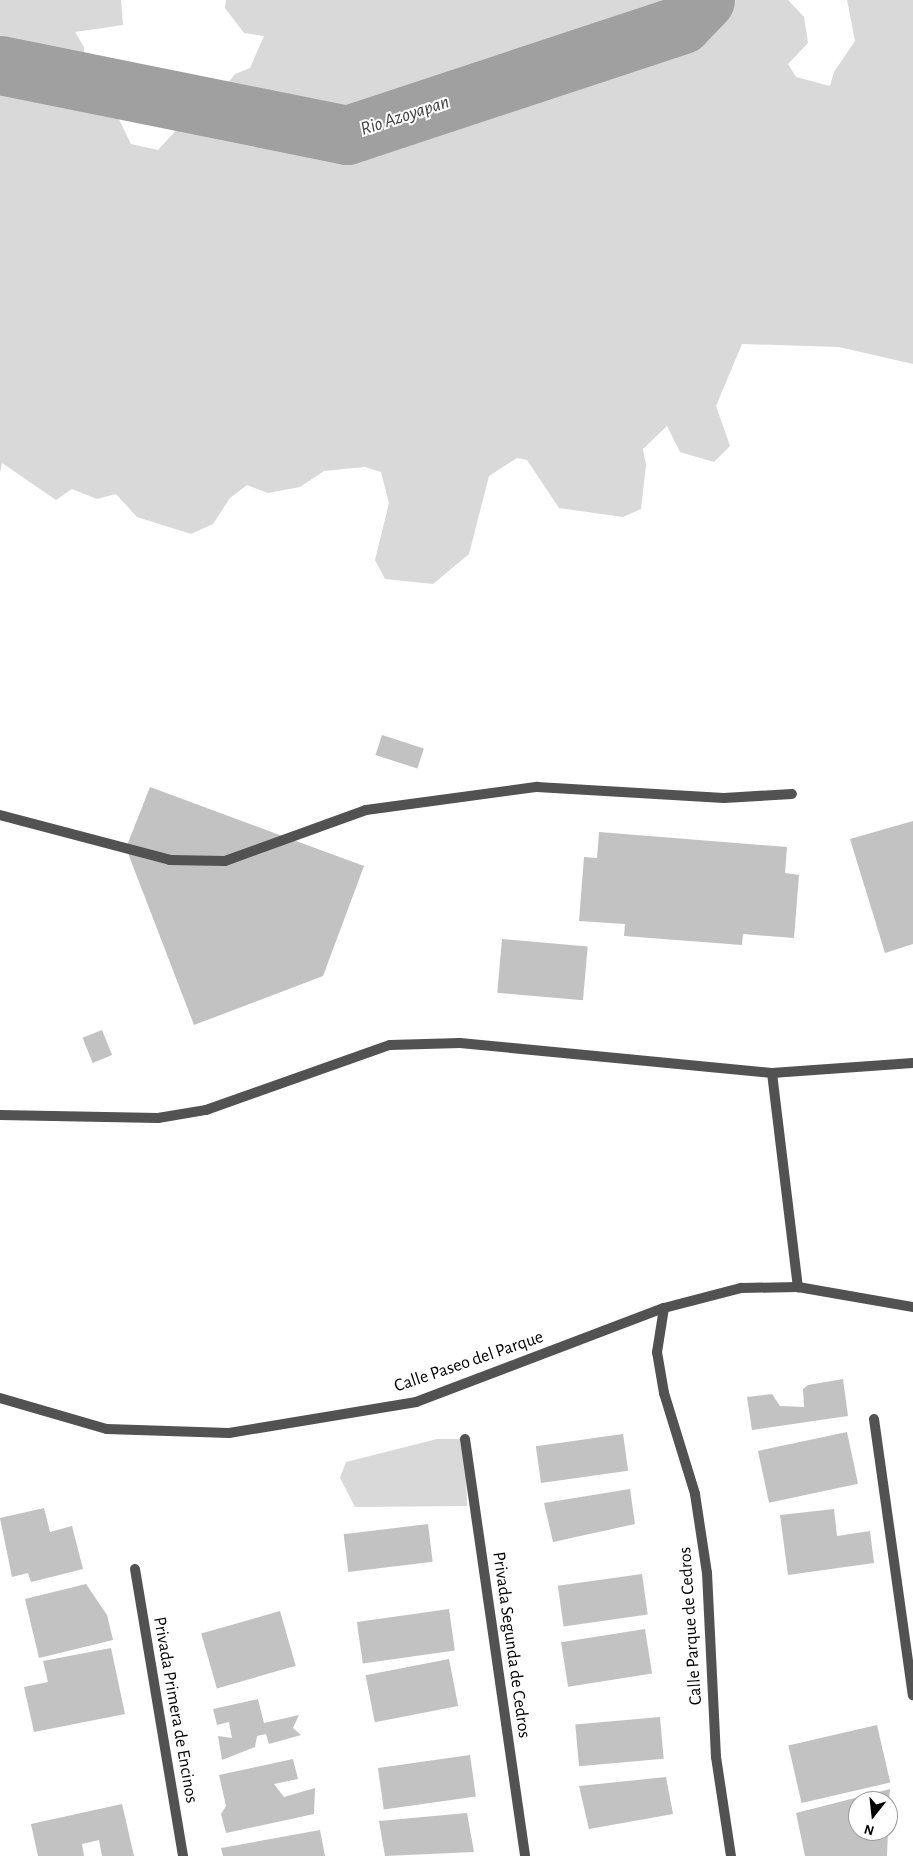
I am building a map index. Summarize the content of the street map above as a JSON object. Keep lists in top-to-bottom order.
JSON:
{
  "streets": {
    "street": [
      "Calle Paseo del Parque",
      "Calle Parque de Cedros",
      "Privada Segunda de Cedros",
      "Privada Primera de Encinos"
    ]
  },
  "crossings": [
    ["Calle Paseo del Parque", "Calle Parque de Cedros"]
  ],
  "water": ["Rio Azoyapan"],
  "north": "bottom"
}
